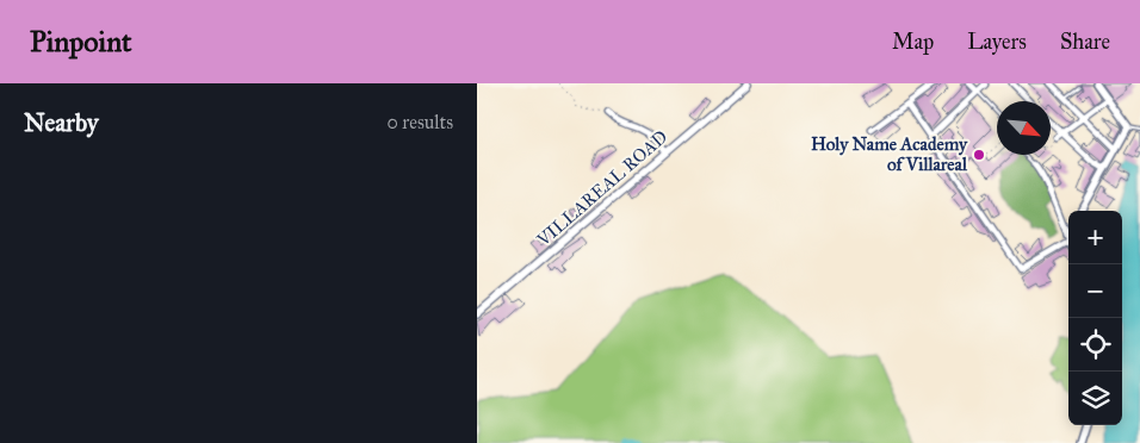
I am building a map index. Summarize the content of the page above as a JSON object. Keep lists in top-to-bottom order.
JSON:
{
  "streets": {
    "main road": ["VILLAREAL ROAD"]
  },
  "places": ["Holy Name Academy of Villareal"],
  "north": "bottom right",
  "page": {
    "header": "Pinpoint",
    "nav": ["Map", "Layers", "Share"],
    "heading": ["Nearby", "0 results"],
    "map_buttons": ["+", "−"]
  }
}
